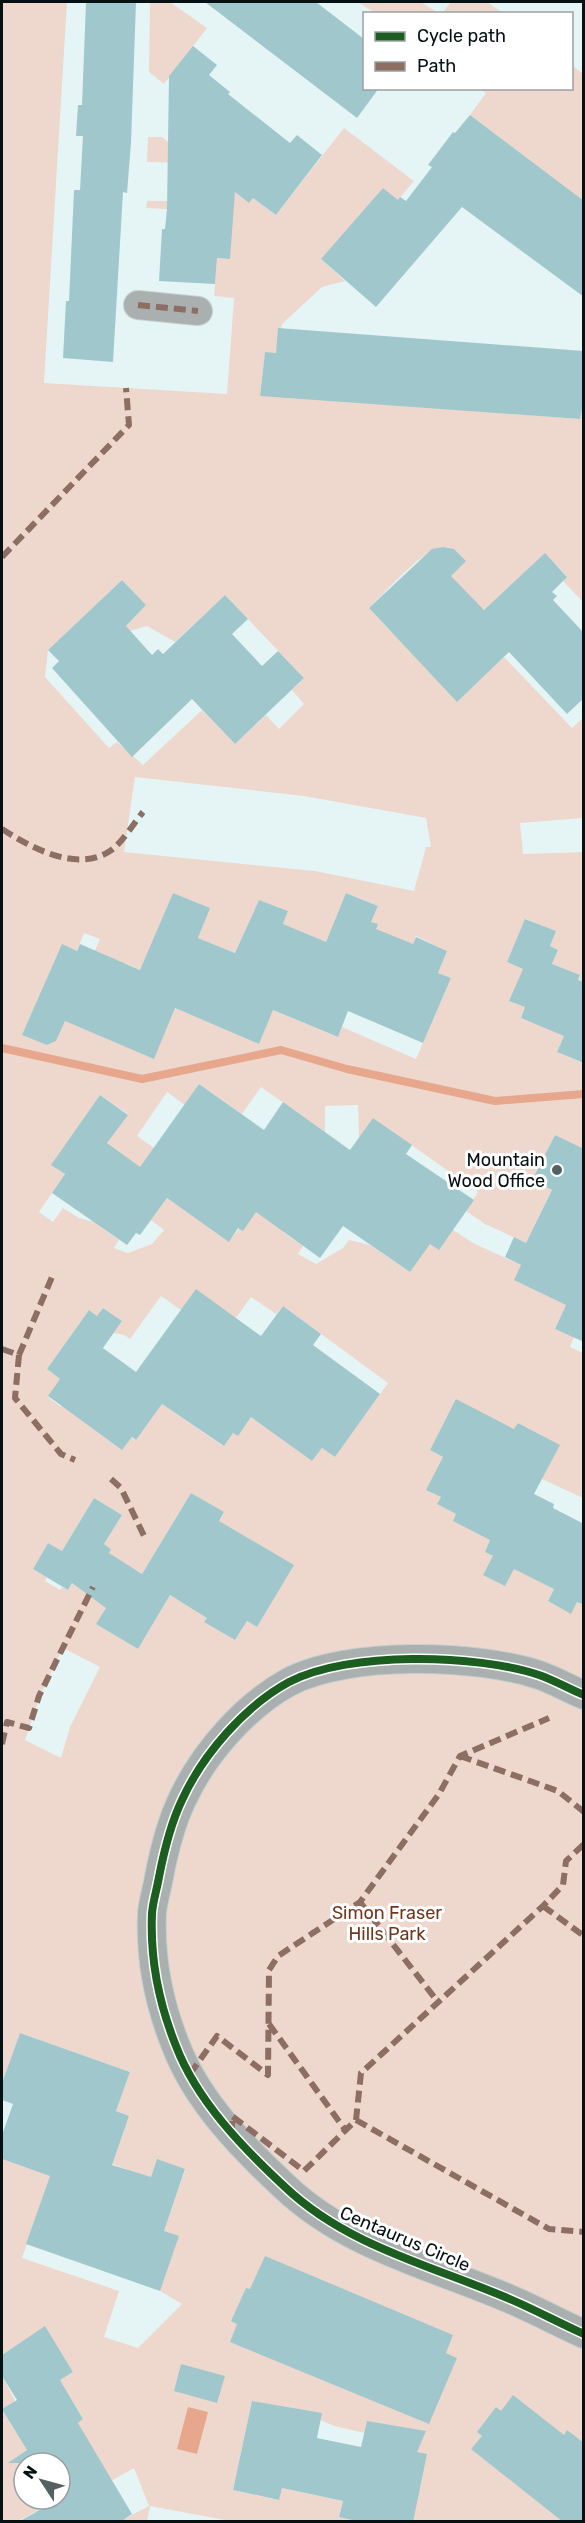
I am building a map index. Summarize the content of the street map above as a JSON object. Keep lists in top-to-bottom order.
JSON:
{
  "streets": {
    "street": ["Centaurus Circle"]
  },
  "parks": ["Simon Fraser Hills Park"],
  "places": ["Mountain Wood Office"],
  "legend": ["Cycle path", "Path"],
  "north": "top left"
}
